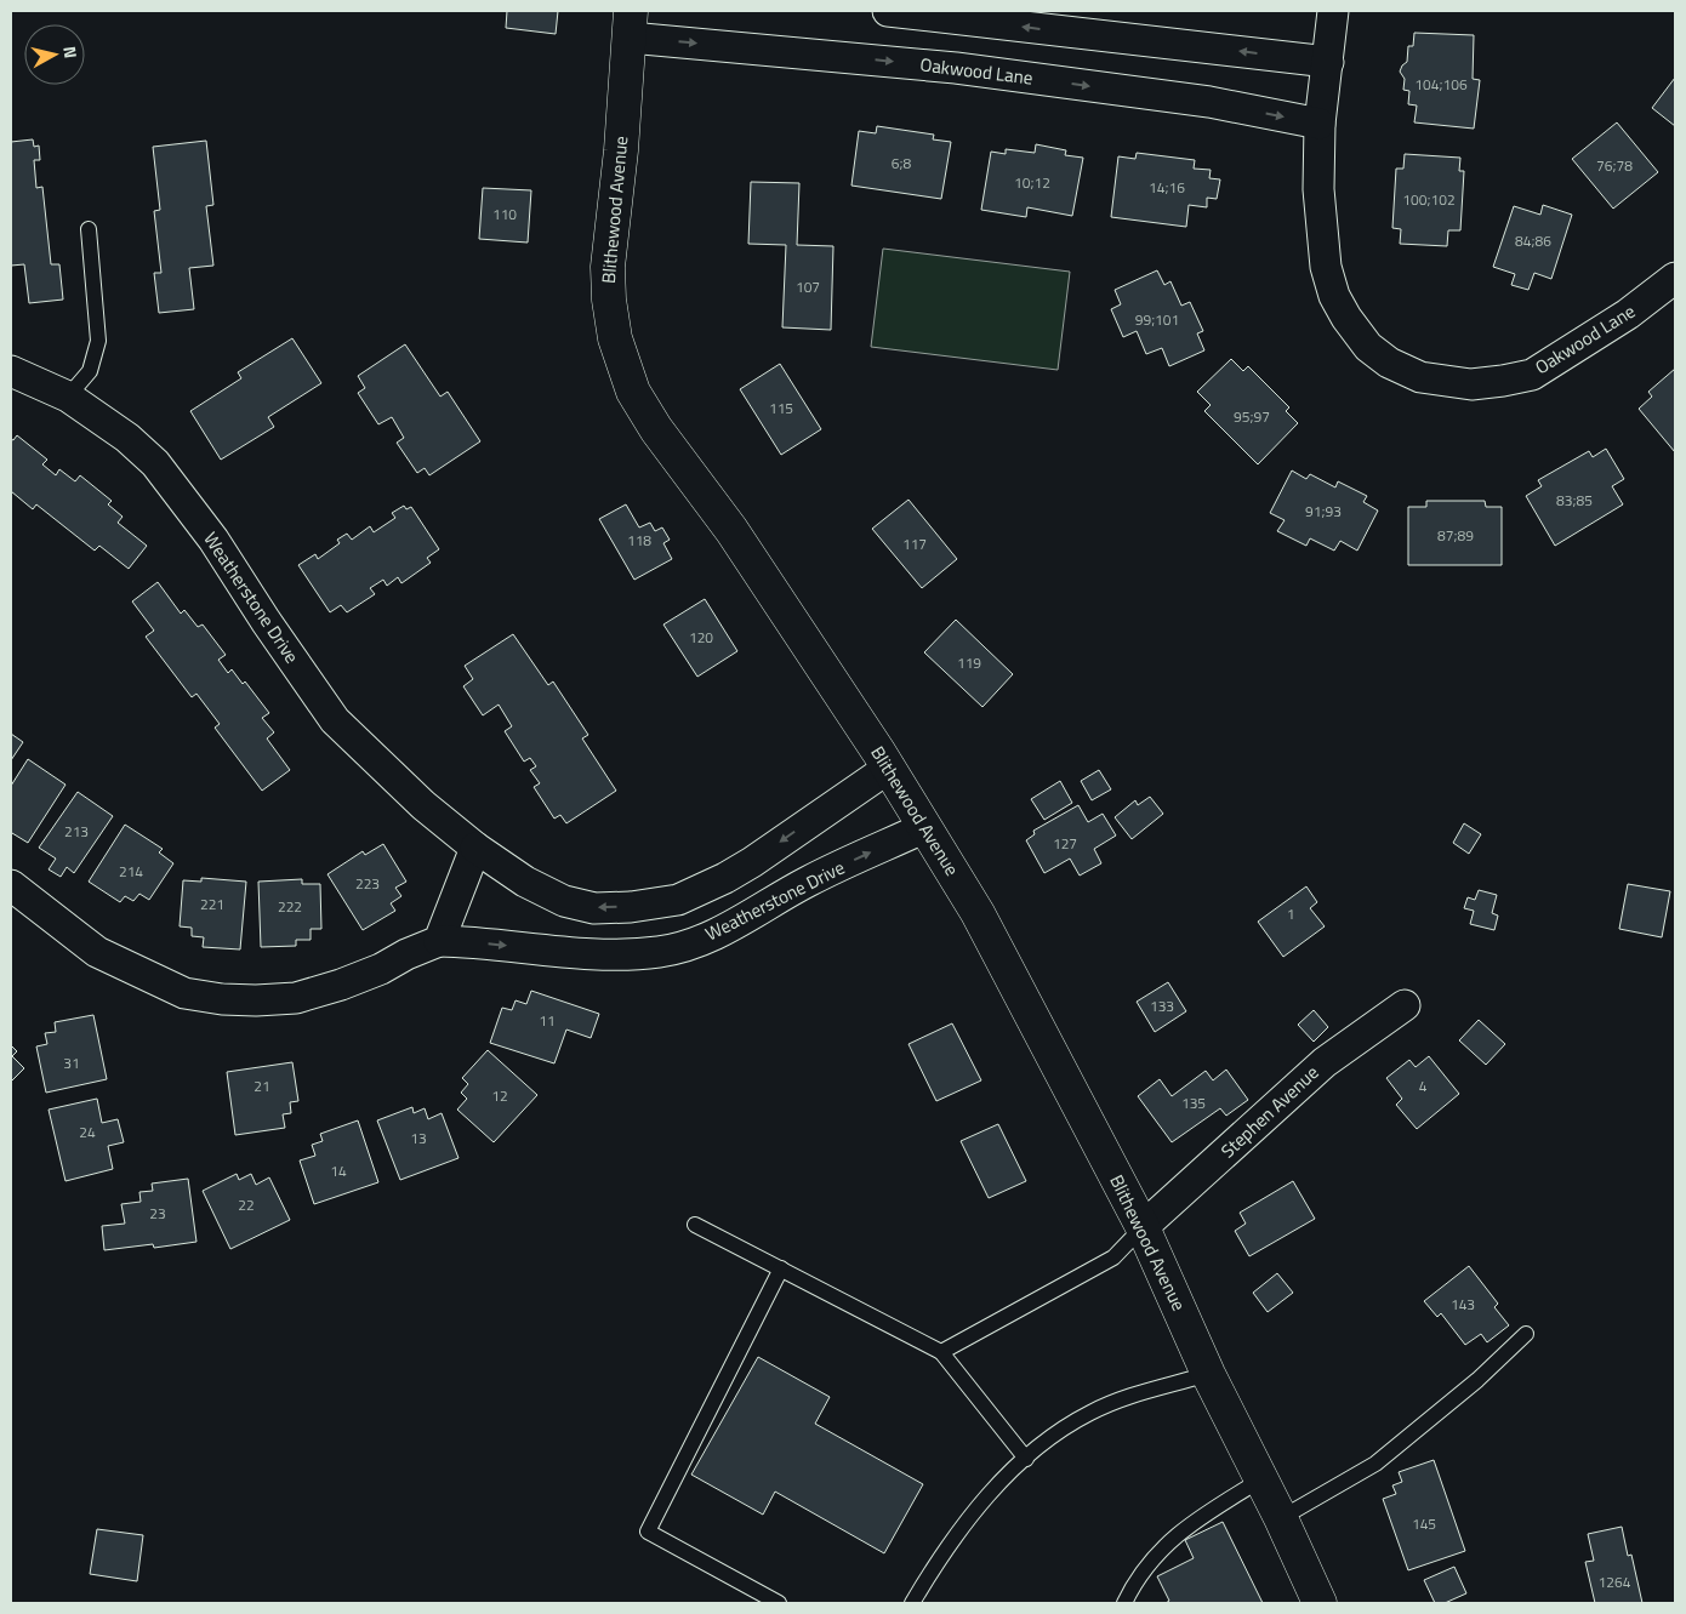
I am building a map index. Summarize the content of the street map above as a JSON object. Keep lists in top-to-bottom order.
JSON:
{
  "streets": {
    "street": [
      "Oakwood Lane",
      "Blithewood Avenue",
      "Weatherstone Drive",
      "Stephen Avenue"
    ]
  },
  "crossings": [
    ["Oakwood Lane", "Blithewood Avenue"],
    ["Blithewood Avenue", "Weatherstone Drive"],
    ["Blithewood Avenue", "Stephen Avenue"]
  ],
  "house_numbers": [
    "104;106",
    "6;8",
    "76;78",
    "10;12",
    "14;16",
    "100;102",
    "110",
    "84;86",
    "107",
    "99;101",
    "115",
    "95;97",
    "83;85",
    "91;93",
    "87;89",
    "118",
    "117",
    "120",
    "119",
    "213",
    "127",
    "214",
    "223",
    "221",
    "222",
    "1",
    "133",
    "11",
    "31",
    "21",
    "4",
    "12",
    "135",
    "24",
    "13",
    "14",
    "22",
    "23",
    "143",
    "145",
    "1264"
  ],
  "north": "right"
}
